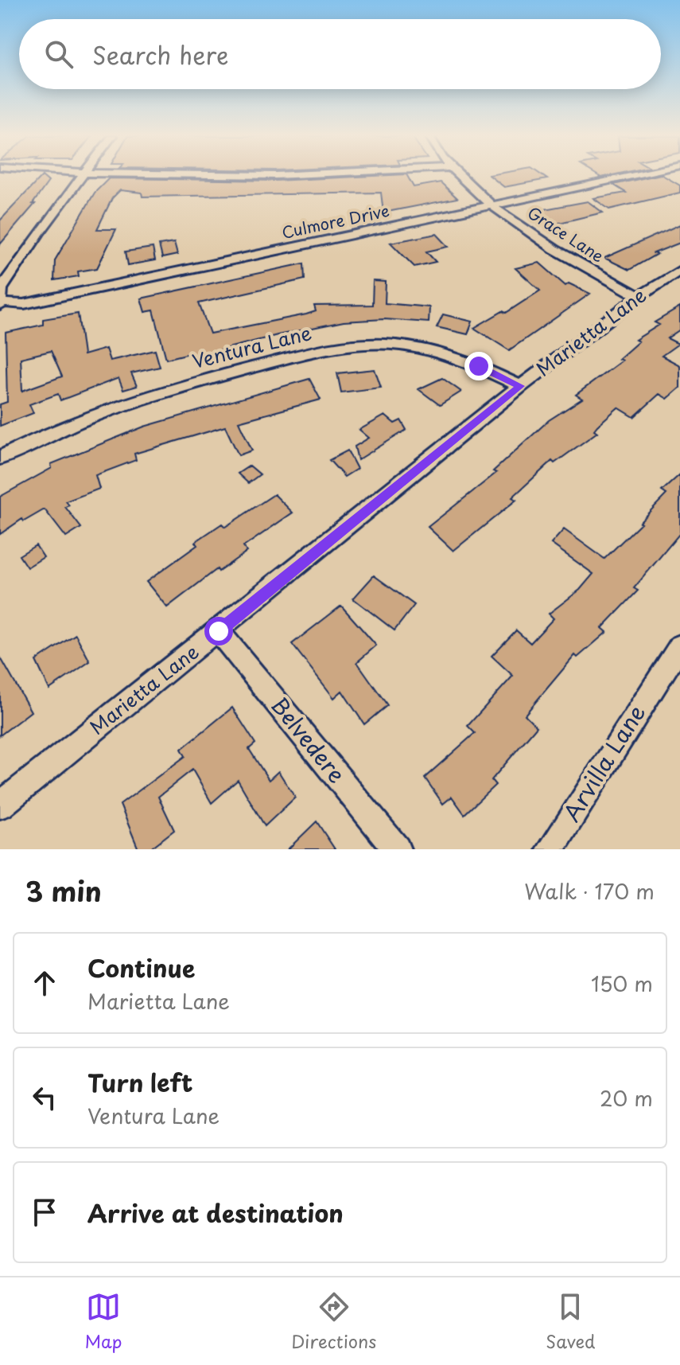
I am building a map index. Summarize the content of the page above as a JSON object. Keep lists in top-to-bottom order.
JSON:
{
  "streets": {
    "street": [
      "Culmore Drive",
      "Grace Lane",
      "Marietta Lane",
      "Ventura Lane",
      "Belvedere",
      "Arvilla Lane"
    ]
  },
  "crossings": [
    ["Culmore Drive", "Grace Lane"],
    ["Grace Lane", "Marietta Lane"],
    ["Marietta Lane", "Ventura Lane"],
    ["Marietta Lane", "Belvedere"]
  ],
  "page": {
    "search": "Search here",
    "heading": ["3 min", "Walk · 170 m"],
    "list": [
      ["Continue", "Marietta Lane", "150 m"],
      ["Turn left", "Ventura Lane", "20 m"],
      "Arrive at destination"
    ],
    "nav": ["Map", "Directions", "Saved"]
  }
}
